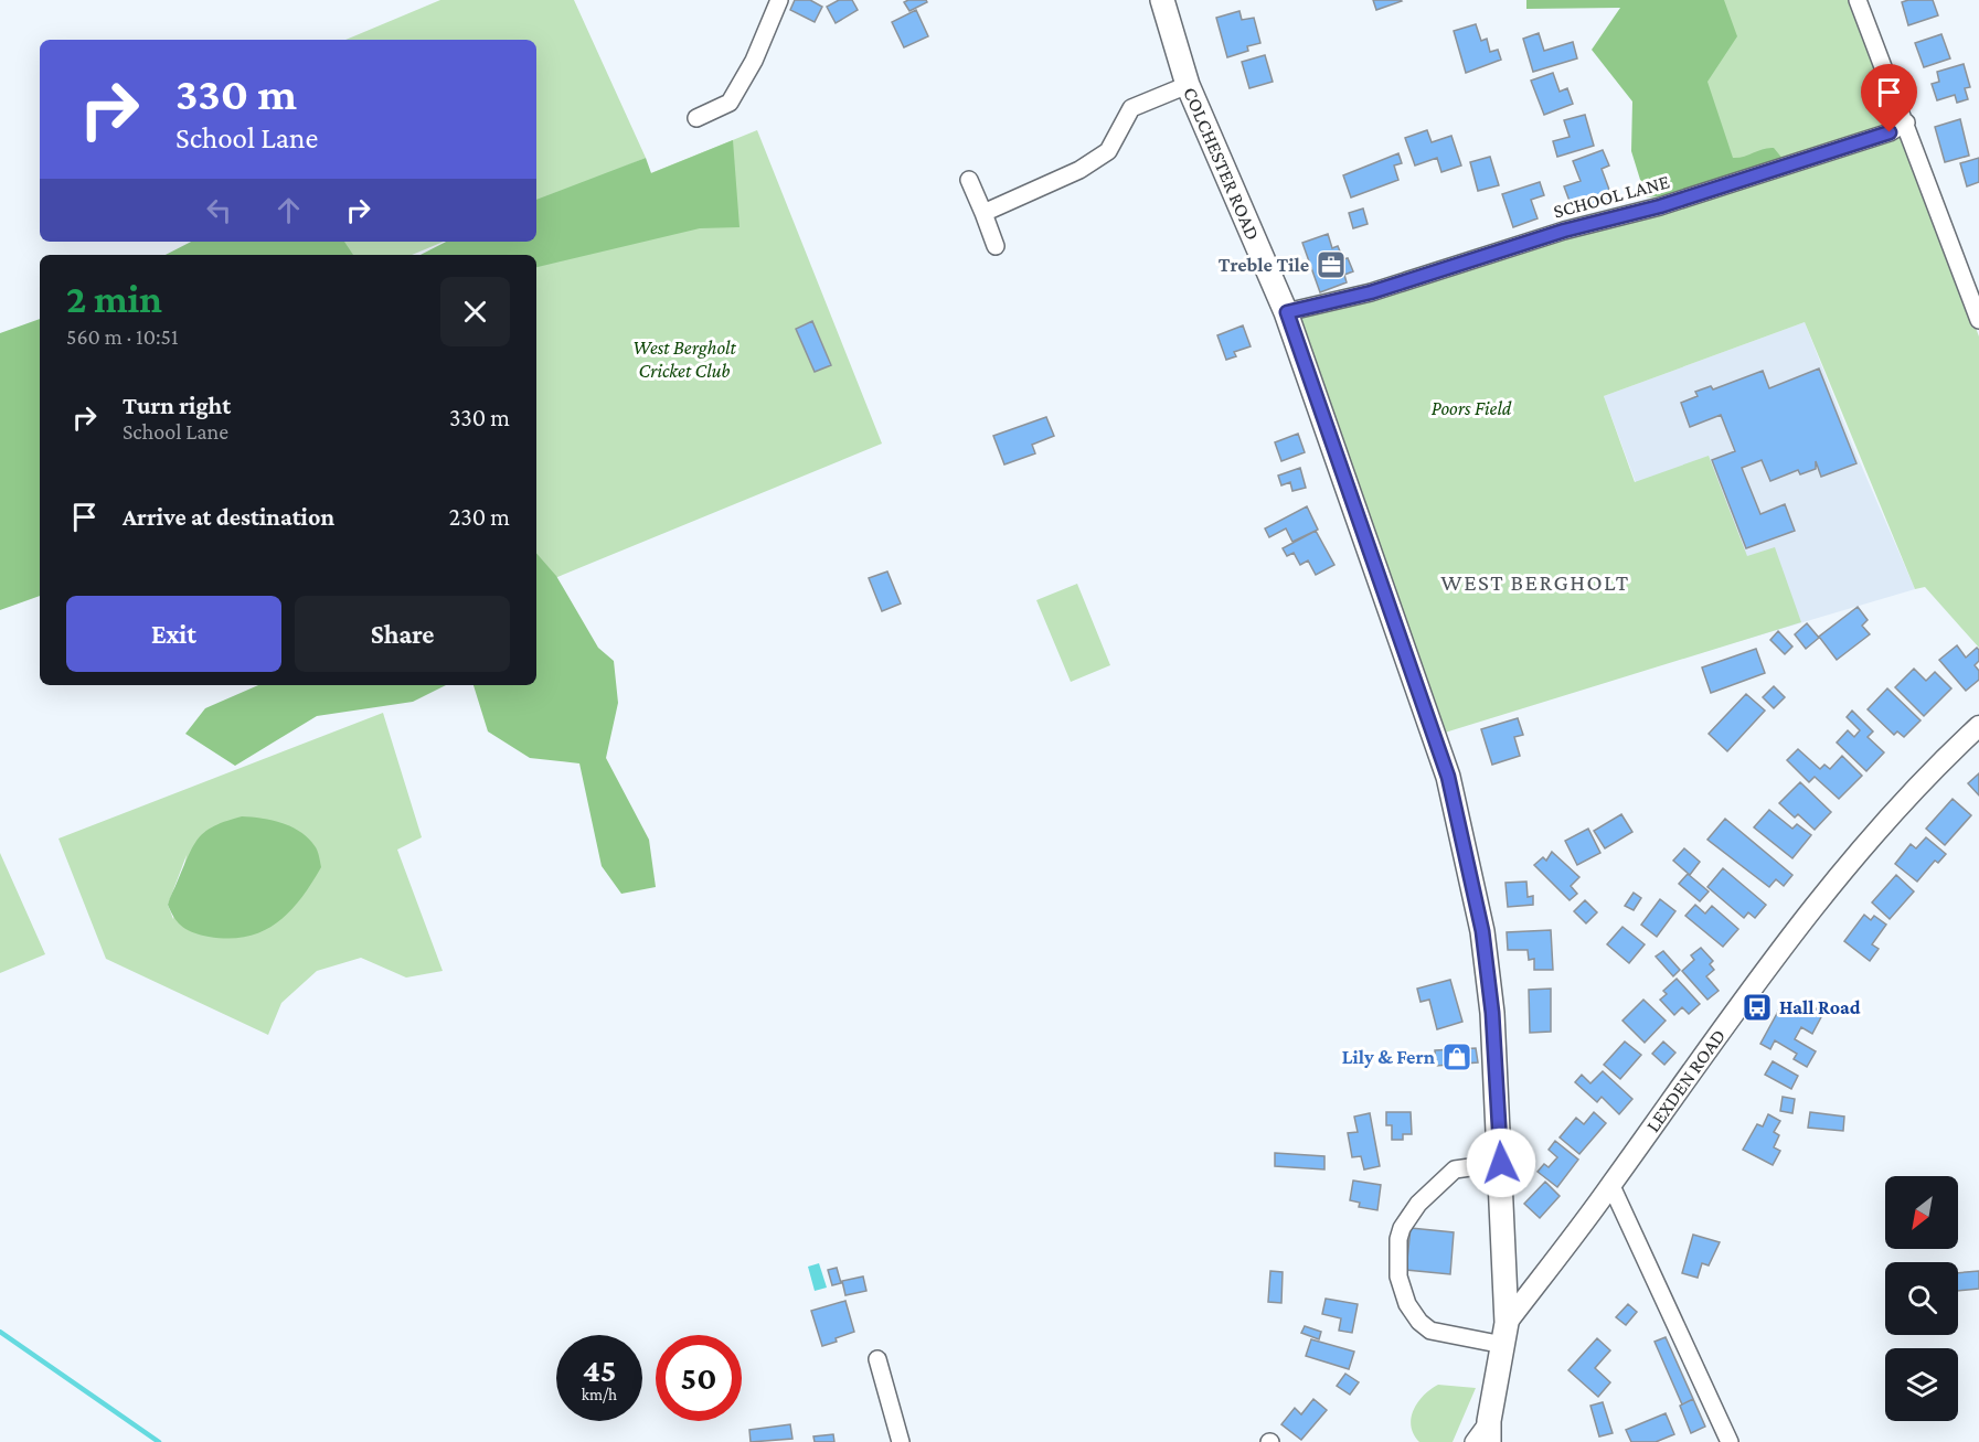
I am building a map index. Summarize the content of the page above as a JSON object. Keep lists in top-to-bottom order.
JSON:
{
  "streets": {
    "main road": ["COLCHESTER ROAD"],
    "street": ["SCHOOL LANE", "LEXDEN ROAD"]
  },
  "crossings": [
    ["COLCHESTER ROAD", "SCHOOL LANE"],
    ["COLCHESTER ROAD", "LEXDEN ROAD"]
  ],
  "districts": ["WEST BERGHOLT"],
  "parks": ["West Bergholt Cricket Club", "Poors Field"],
  "places": {
    "office": ["Treble Tile"],
    "bus stop": ["Hall Road"],
    "shop": ["Lily & Fern"]
  },
  "north": "bottom left",
  "page": {
    "turn": ["330 m", "School Lane"],
    "heading": ["2 min", "560 m · 10:51"],
    "list": [
      {
        "name": "Turn right",
        "note": "School Lane",
        "value": "330 m"
      },
      {
        "name": "Arrive at destination",
        "value": "230 m"
      }
    ],
    "buttons": ["Exit", "Share"],
    "speed": "45 km/h",
    "limit": "50"
  }
}
